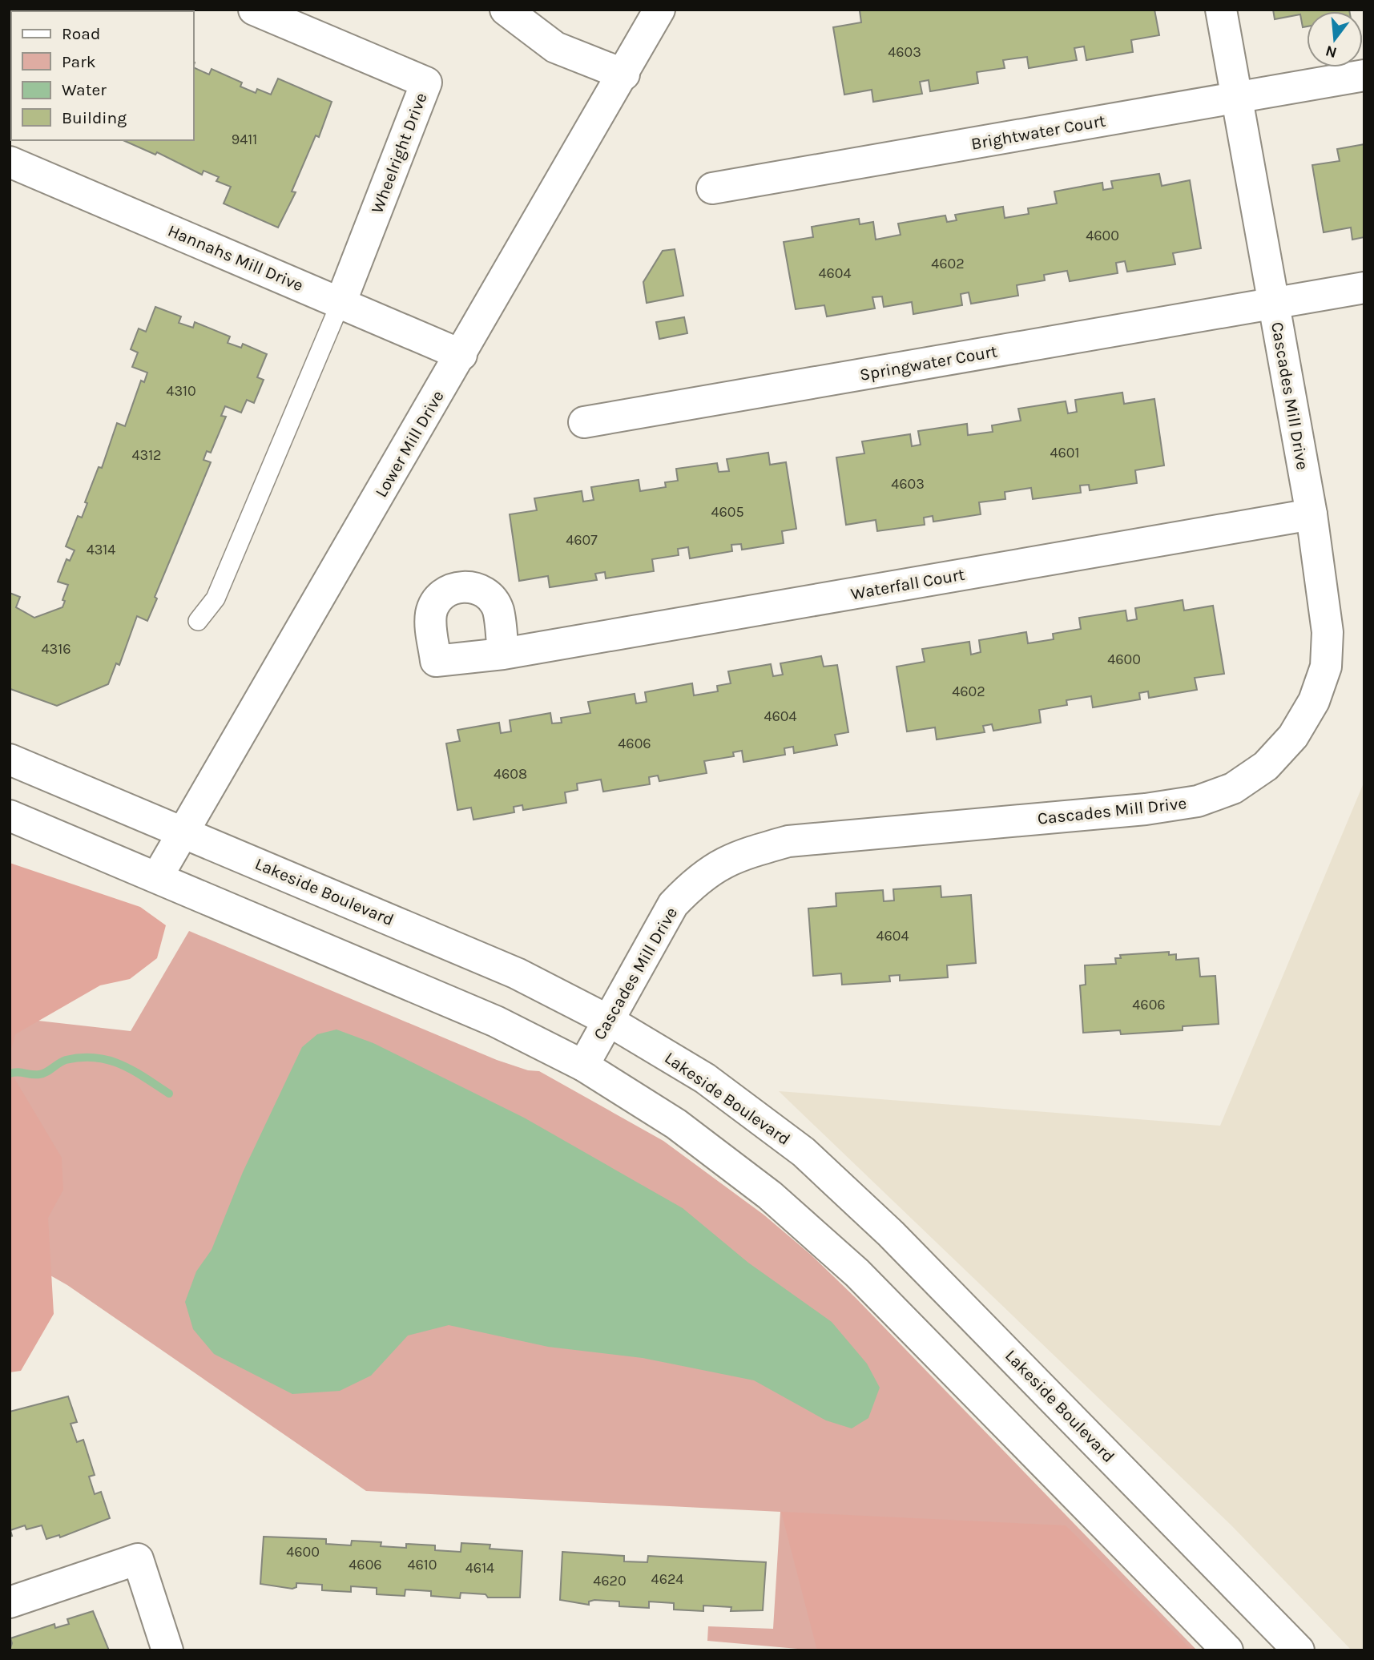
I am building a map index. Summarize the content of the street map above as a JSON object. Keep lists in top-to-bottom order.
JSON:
{
  "streets": {
    "street": [
      "Brightwater Court",
      "Wheelright Drive",
      "Hannahs Mill Drive",
      "Springwater Court",
      "Cascades Mill Drive",
      "Lower Mill Drive",
      "Waterfall Court",
      "Lakeside Boulevard"
    ]
  },
  "crossings": [
    ["Brightwater Court", "Cascades Mill Drive"],
    ["Wheelright Drive", "Hannahs Mill Drive"],
    ["Hannahs Mill Drive", "Lower Mill Drive"],
    ["Springwater Court", "Cascades Mill Drive"],
    ["Cascades Mill Drive", "Waterfall Court"],
    ["Cascades Mill Drive", "Lakeside Boulevard"],
    ["Lower Mill Drive", "Lakeside Boulevard"]
  ],
  "house_numbers": [
    "4603",
    "9411",
    "4600",
    "4602",
    "4604",
    "4310",
    "4601",
    "4312",
    "4603",
    "4605",
    "4607",
    "4314",
    "4316",
    "4600",
    "4602",
    "4604",
    "4606",
    "4608",
    "4604",
    "4606",
    "4600",
    "4606",
    "4610",
    "4614",
    "4624",
    "4620"
  ],
  "legend": [
    "Road",
    "Park",
    "Water",
    "Building"
  ],
  "north": "bottom"
}
